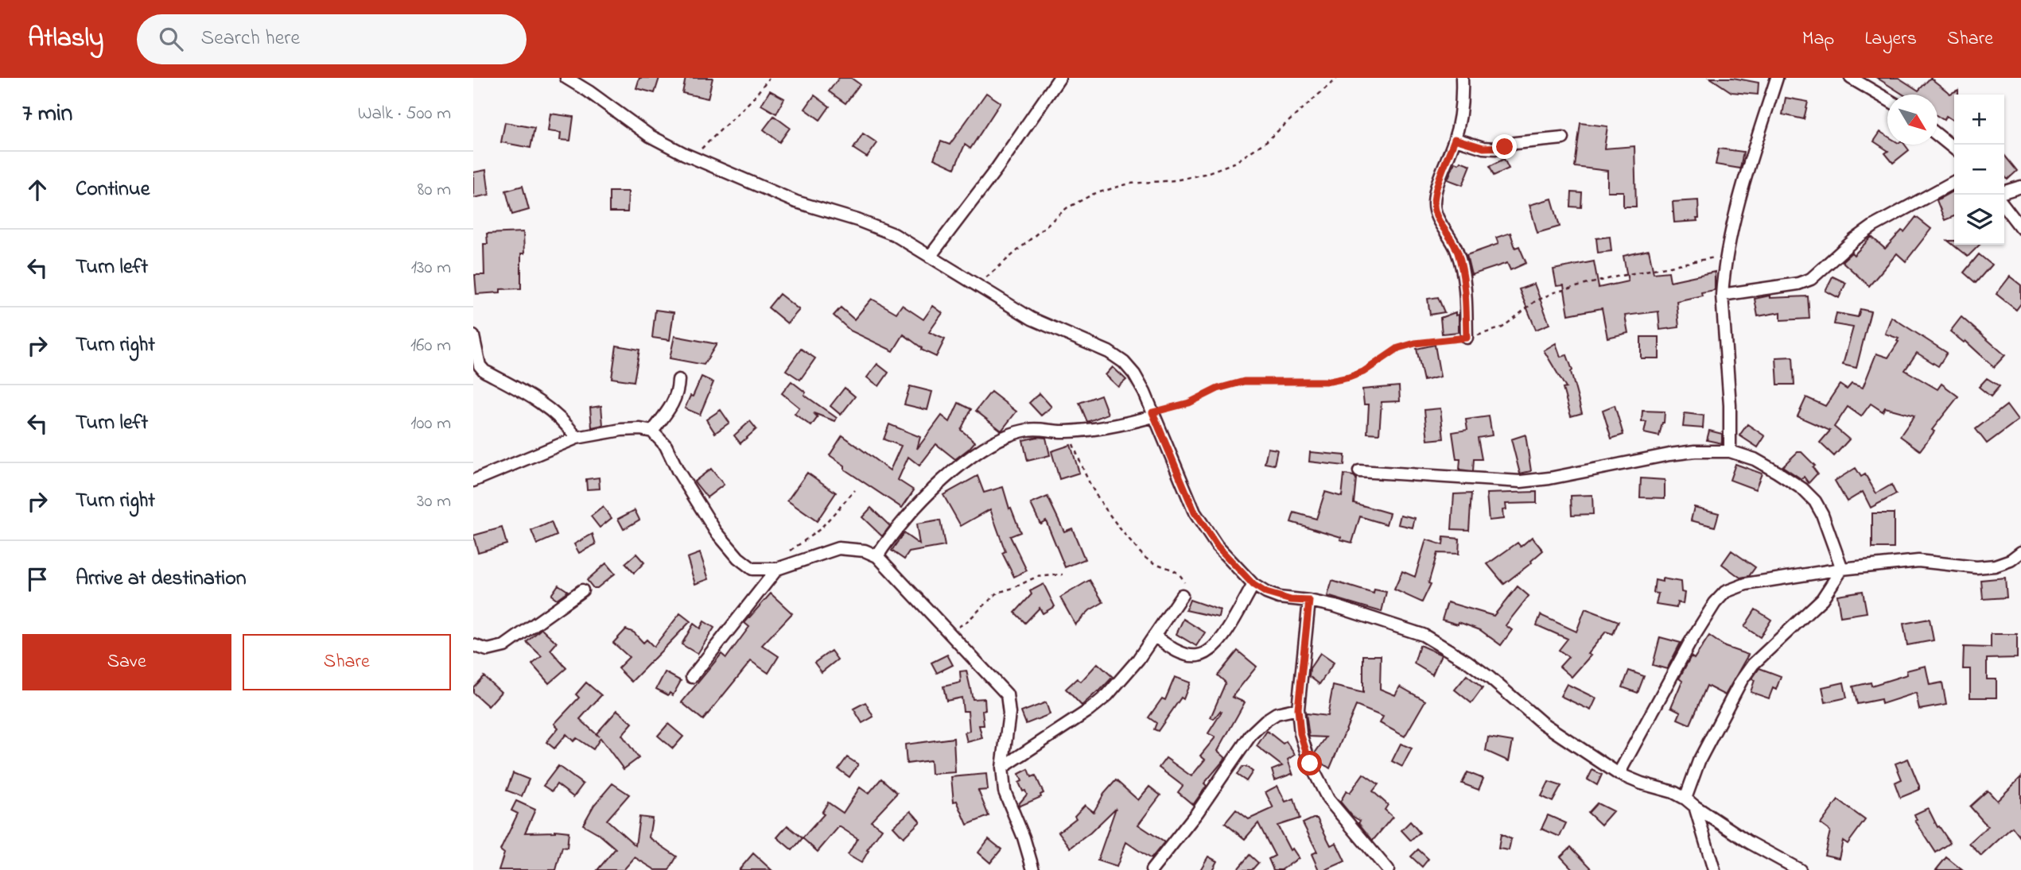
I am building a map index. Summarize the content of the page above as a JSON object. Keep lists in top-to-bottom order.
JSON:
{
  "north": "bottom right",
  "page": {
    "header": "Atlasly",
    "search": "Search here",
    "nav": ["Map", "Layers", "Share"],
    "heading": ["7 min", "Walk · 500 m"],
    "map_buttons": ["+", "−"],
    "list": [
      ["Continue", "80 m"],
      ["Turn left", "130 m"],
      ["Turn right", "160 m"],
      ["Turn left", "100 m"],
      ["Turn right", "30 m"],
      "Arrive at destination"
    ],
    "buttons": ["Save", "Share"]
  }
}
